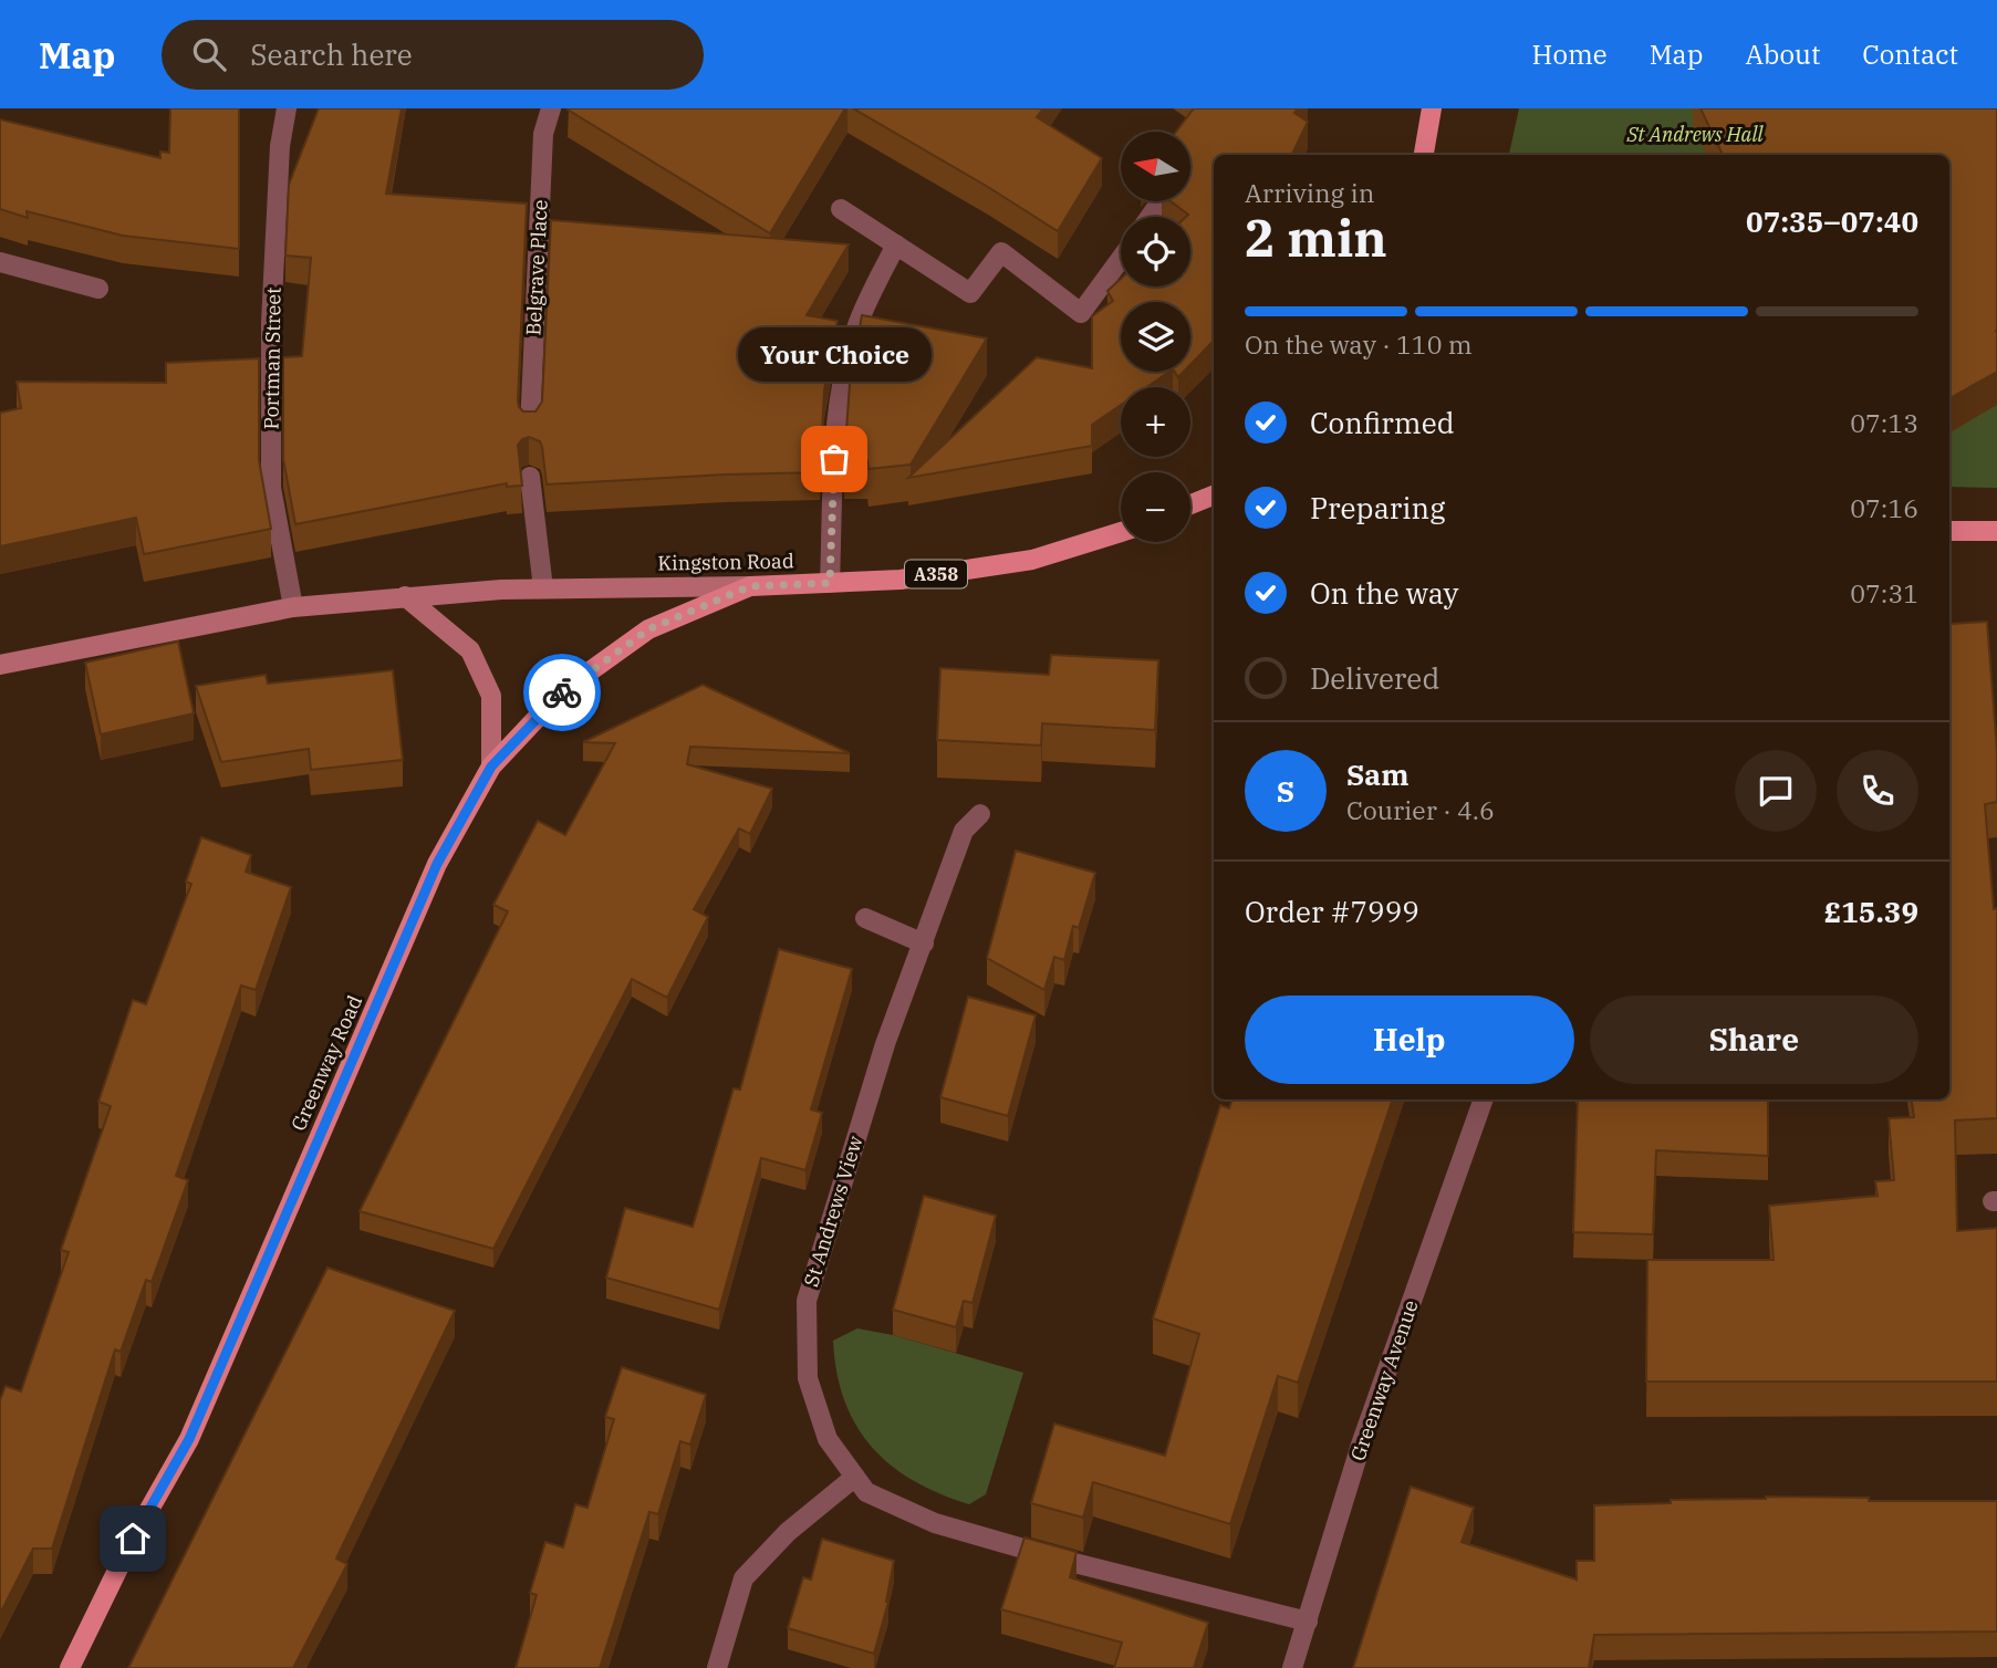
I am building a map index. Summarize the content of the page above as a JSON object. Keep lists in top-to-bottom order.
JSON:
{
  "streets": {
    "main road": ["Kingston Road", "A358", "Greenway Road"],
    "street": [
      "Belgrave Place",
      "Portman Street",
      "St Andrews View",
      "Greenway Avenue"
    ]
  },
  "crossings": [
    ["Portman Street", "Kingston Road"],
    ["Kingston Road", "Greenway Road"],
    ["St Andrews View", "Greenway Avenue"]
  ],
  "parks": ["St Andrews Hall"],
  "places": ["Your Choice"],
  "north": "left",
  "page": {
    "header": "Map",
    "search": "Search here",
    "nav": [
      "Home",
      "Map",
      "About",
      "Contact"
    ],
    "map_buttons": ["+", "−"],
    "heading": ["2 min", "Arriving in", "07:35–07:40"],
    "panel": [
      "Sam",
      "Courier · 4.6",
      "Order #7999",
      "£15.39"
    ],
    "bar": "On the way · 110 m",
    "bubble": "Your Choice",
    "list": [
      ["Confirmed", "07:13"],
      ["Preparing", "07:16"],
      ["On the way", "07:31"],
      "Delivered"
    ],
    "round": "S",
    "buttons": ["Help", "Share"]
  }
}
